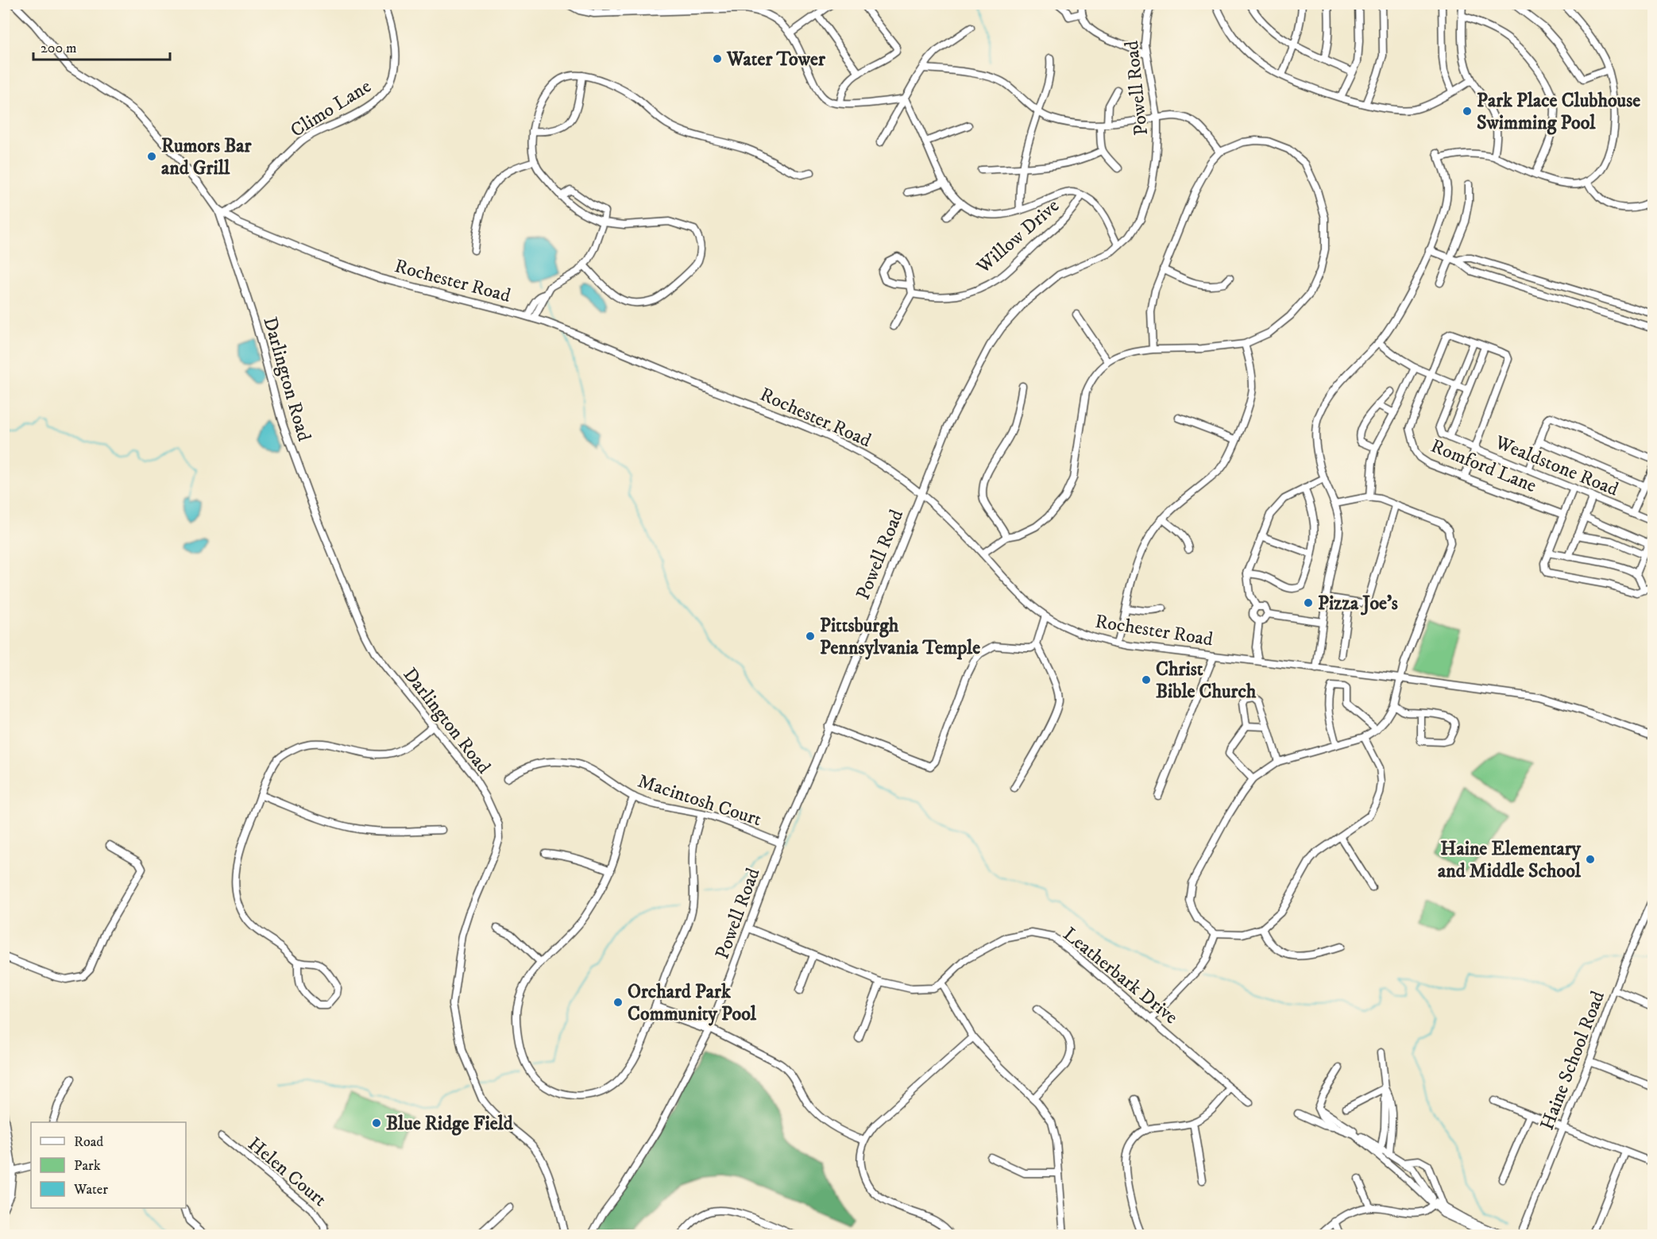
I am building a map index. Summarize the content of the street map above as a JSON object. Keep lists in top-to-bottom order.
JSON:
{
  "streets": {
    "street": [
      "Powell Road",
      "Climo Lane",
      "Willow Drive",
      "Rochester Road",
      "Darlington Road",
      "Romford Lane",
      "Wealdstone Road",
      "Macintosh Court",
      "Leatherbark Drive",
      "Haine School Road",
      "Helen Court"
    ]
  },
  "crossings": [
    ["Powell Road", "Rochester Road"],
    ["Powell Road", "Macintosh Court"],
    ["Climo Lane", "Rochester Road"],
    ["Climo Lane", "Darlington Road"],
    ["Rochester Road", "Darlington Road"],
    ["Romford Lane", "Wealdstone Road"]
  ],
  "places": [
    "Water Tower",
    "Park Place Clubhouse Swimming Pool",
    "Rumors Bar and Grill",
    "Pizza Joe's",
    "Pittsburgh Pennsylvania Temple",
    "Christ Bible Church",
    "Haine Elementary and Middle School",
    "Orchard Park Community Pool",
    "Blue Ridge Field"
  ],
  "legend": ["Road", "Park", "Water"],
  "scale_bar": "200 m"
}
